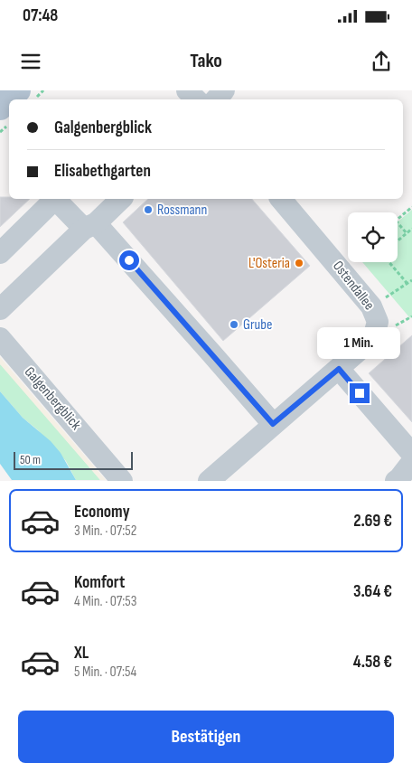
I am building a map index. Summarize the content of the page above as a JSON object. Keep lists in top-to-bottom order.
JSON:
{
  "streets": {
    "street": ["Ostendallee", "Galgenbergblick"]
  },
  "places": ["Rossmann", "L'Osteria", "Grube"],
  "scale_bar": "50 m",
  "page": {
    "status": "07:48",
    "header": "Tako",
    "banner": ["Galgenbergblick", "Elisabethgarten"],
    "bubble": "1 Min.",
    "scale": "50 m",
    "list": [
      {
        "name": "Economy",
        "note": "3 Min. · 07:52",
        "value": "2.69 €"
      },
      {
        "name": "Komfort",
        "note": "4 Min. · 07:53",
        "value": "3.64 €"
      },
      {
        "name": "XL",
        "note": "5 Min. · 07:54",
        "value": "4.58 €"
      }
    ],
    "buttons": "Bestätigen"
  }
}
